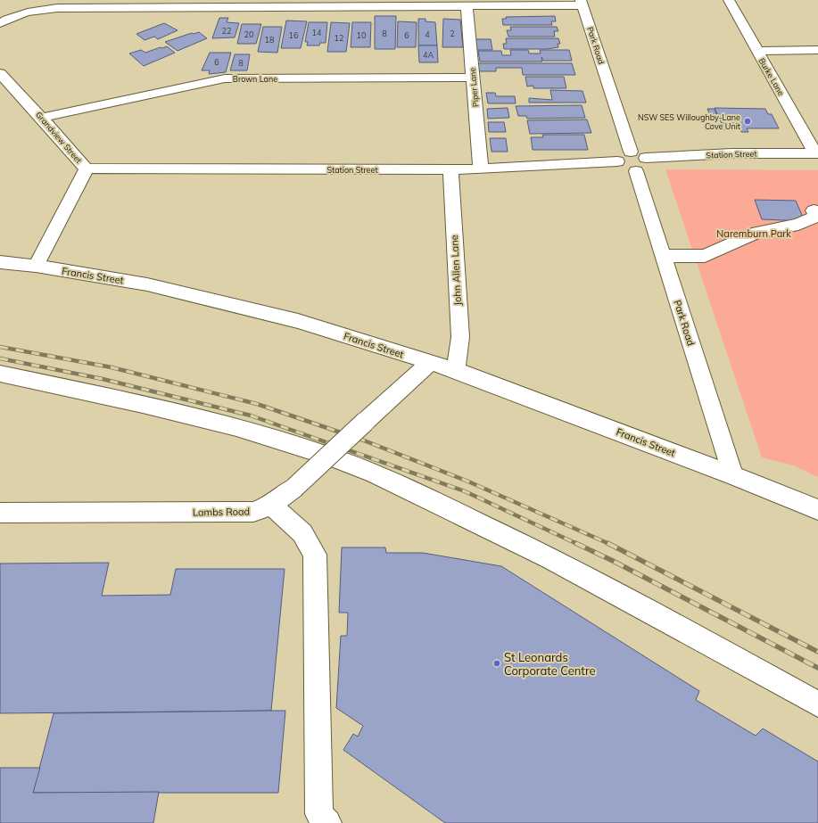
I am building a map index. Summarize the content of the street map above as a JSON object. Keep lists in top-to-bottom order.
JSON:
{
  "streets": {
    "street": [
      "Park Road",
      "Burke Lane",
      "Brown Lane",
      "Piper Lane",
      "Grandview Street",
      "Station Street",
      "John Allen Lane",
      "Francis Street",
      "Lambs Road"
    ]
  },
  "crossings": [
    ["Park Road", "Station Street"],
    ["Park Road", "Francis Street"],
    ["Burke Lane", "Station Street"],
    ["Brown Lane", "Piper Lane"],
    ["Brown Lane", "Grandview Street"],
    ["Piper Lane", "Station Street"],
    ["Grandview Street", "Station Street"],
    ["Grandview Street", "Francis Street"],
    ["Station Street", "John Allen Lane"],
    ["John Allen Lane", "Francis Street"],
    ["Francis Street", "Lambs Road"]
  ],
  "parks": ["Naremburn Park"],
  "places": ["NSW SES Willoughby-Lane Cove Unit", "St Leonards Corporate Centre"],
  "house_numbers": [
    "22",
    "14",
    "8",
    "2",
    "20",
    "4",
    "16",
    "10",
    "6",
    "12",
    "18",
    "4A",
    "6",
    "8"
  ]
}
